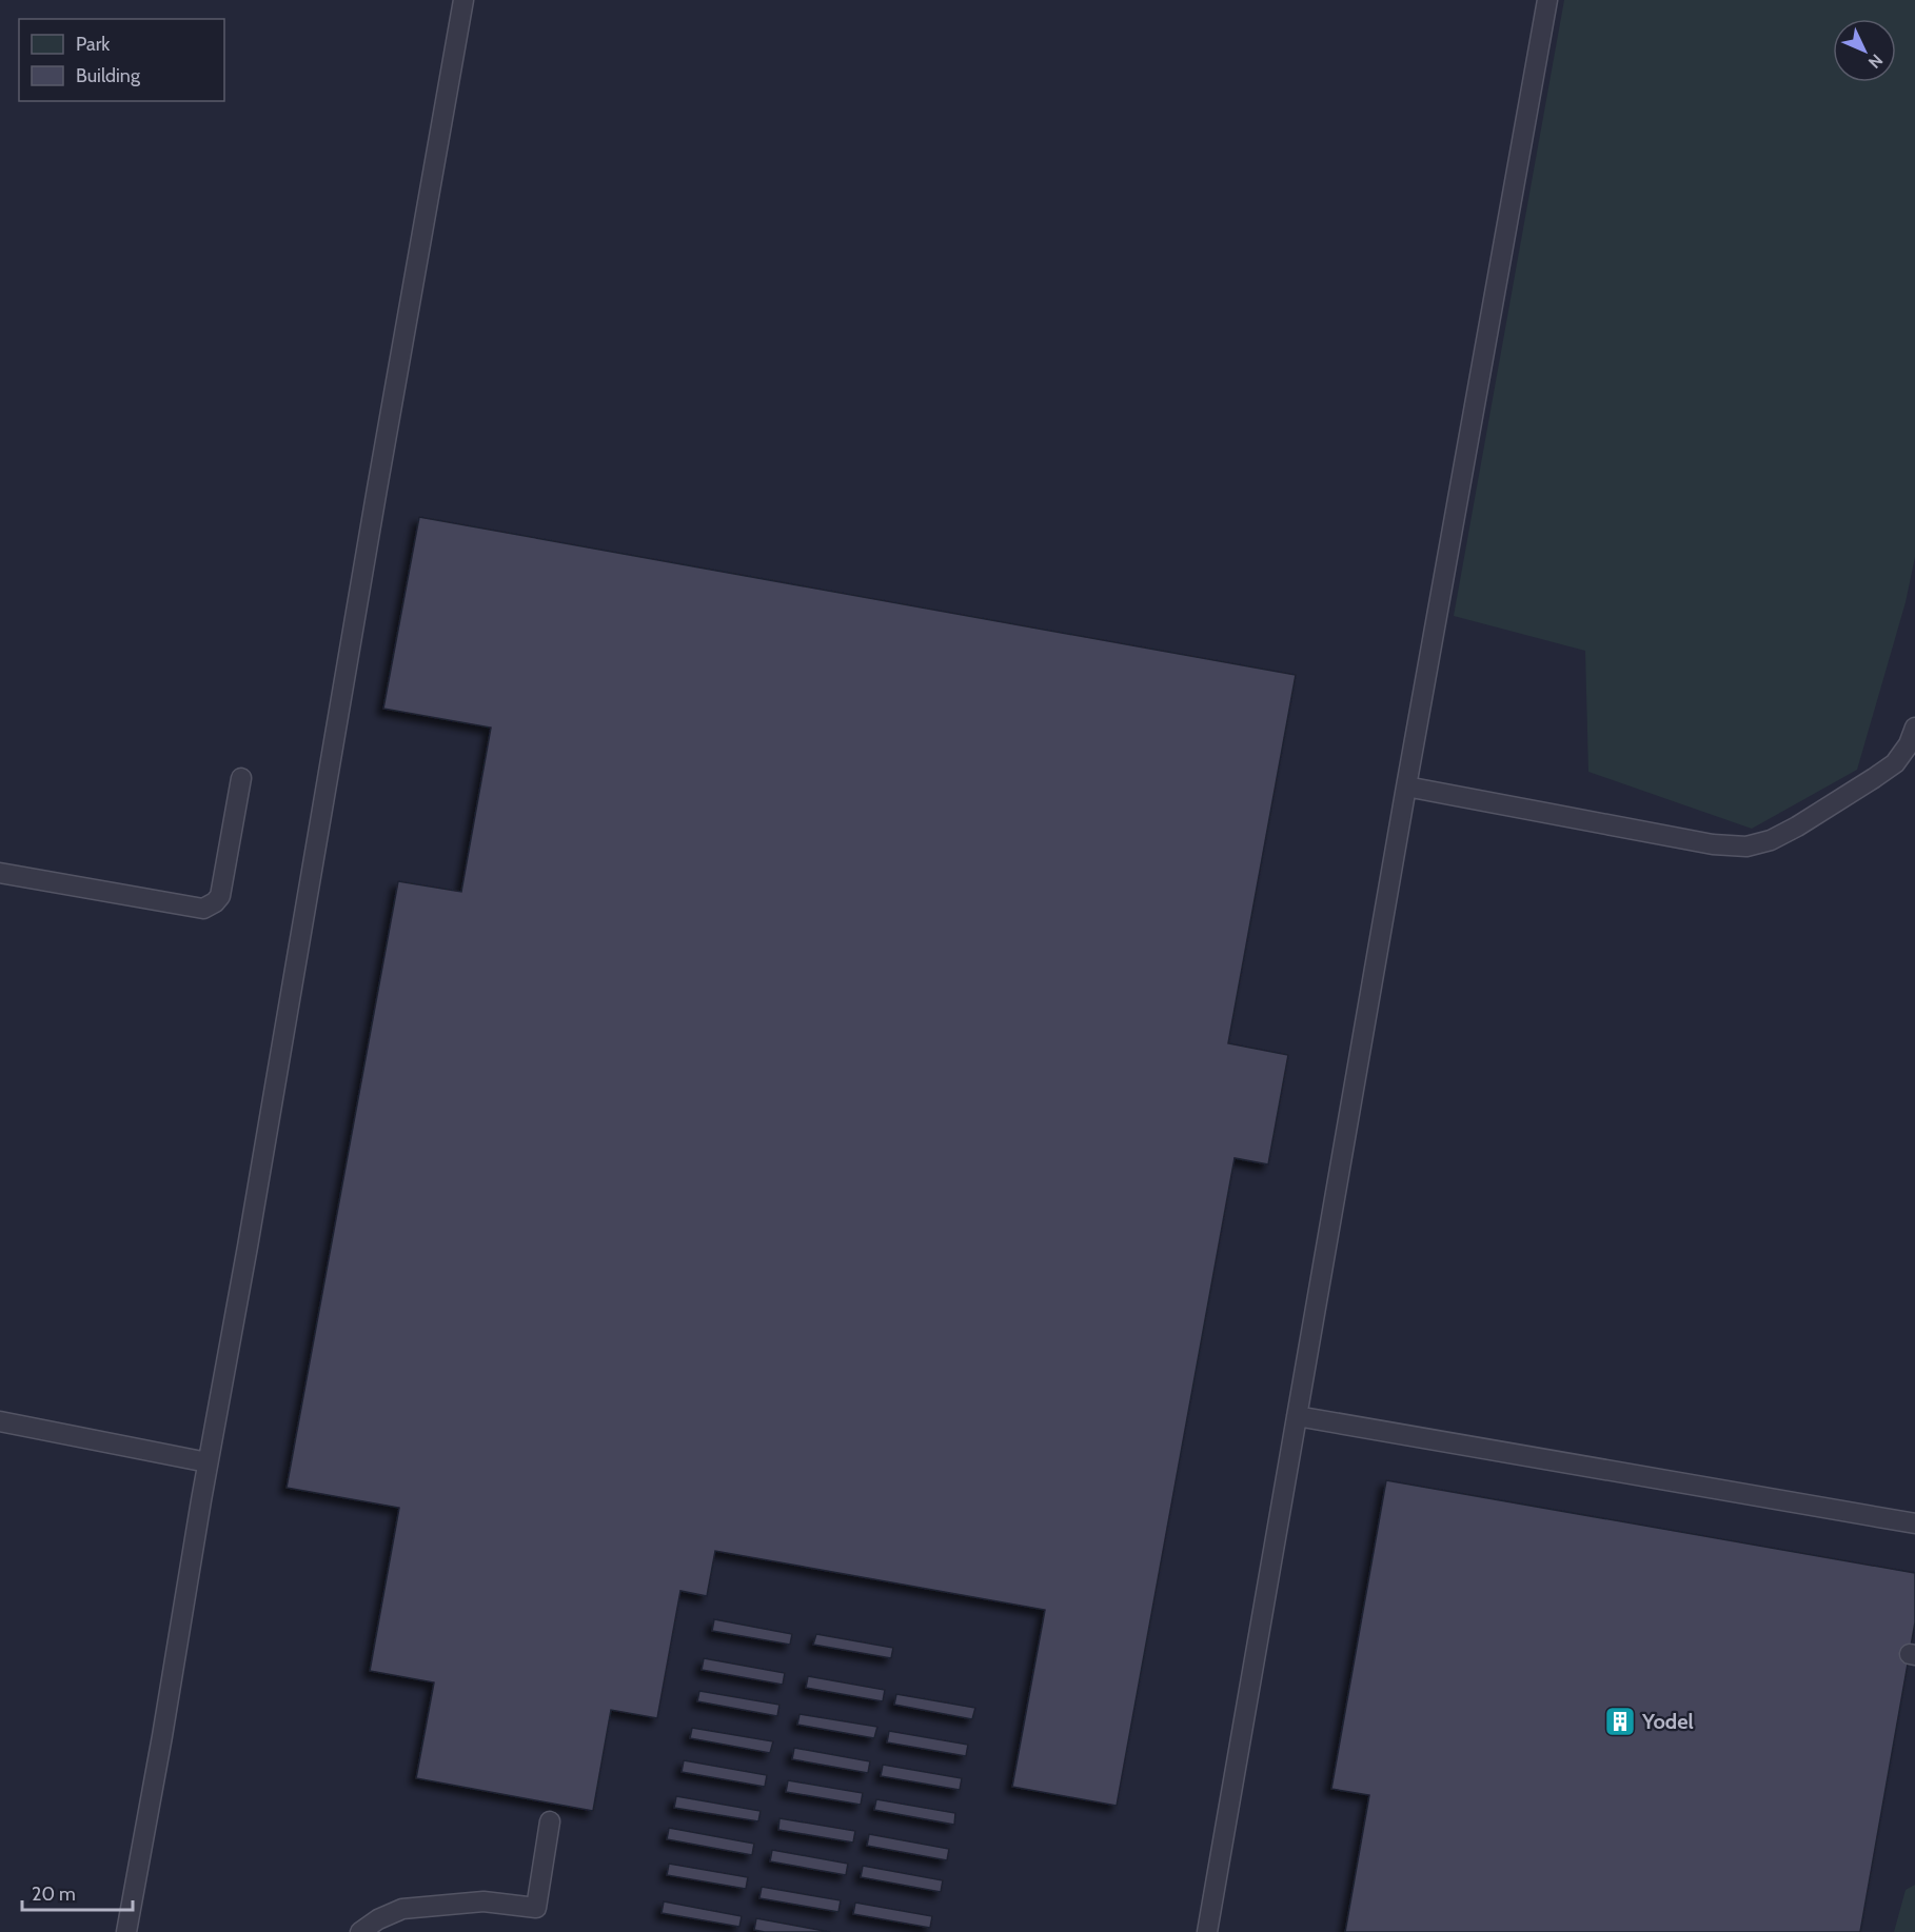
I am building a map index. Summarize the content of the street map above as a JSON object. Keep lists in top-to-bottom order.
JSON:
{
  "places": {
    "building": ["Yodel"]
  },
  "legend": ["Park", "Building"],
  "scale_bar": "20 m",
  "north": "bottom right"
}
